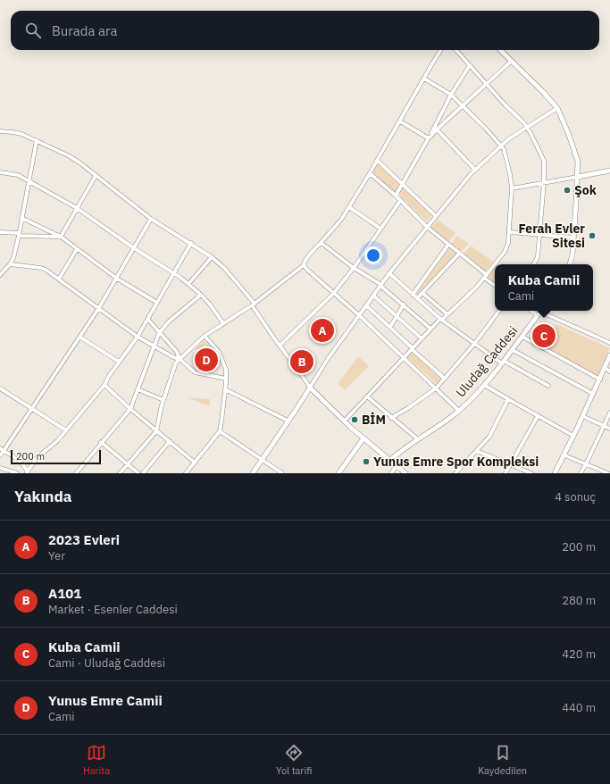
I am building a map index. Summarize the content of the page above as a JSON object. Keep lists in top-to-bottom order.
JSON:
{
  "streets": {
    "street": ["Uludağ Caddesi"]
  },
  "places": [
    "Şok",
    "Ferah Evler Sitesi",
    "BİM",
    "Yunus Emre Spor Kompleksi"
  ],
  "scale_bar": "200 m",
  "page": {
    "search": "Burada ara",
    "popup": ["Kuba Camii", "Cami"],
    "pins": [
      "A",
      "C",
      "D",
      "B"
    ],
    "scale": "200 m",
    "heading": ["Yakında", "4 sonuç"],
    "list": [
      {
        "mark": "A",
        "name": "2023 Evleri",
        "note": "Yer",
        "value": "200 m"
      },
      {
        "mark": "B",
        "name": "A101",
        "note": "Market · Esenler Caddesi",
        "value": "280 m"
      },
      {
        "mark": "C",
        "name": "Kuba Camii",
        "note": "Cami · Uludağ Caddesi",
        "value": "420 m"
      },
      {
        "mark": "D",
        "name": "Yunus Emre Camii",
        "note": "Cami",
        "value": "440 m"
      }
    ],
    "nav": ["Harita", "Yol tarifi", "Kaydedilen"]
  }
}
